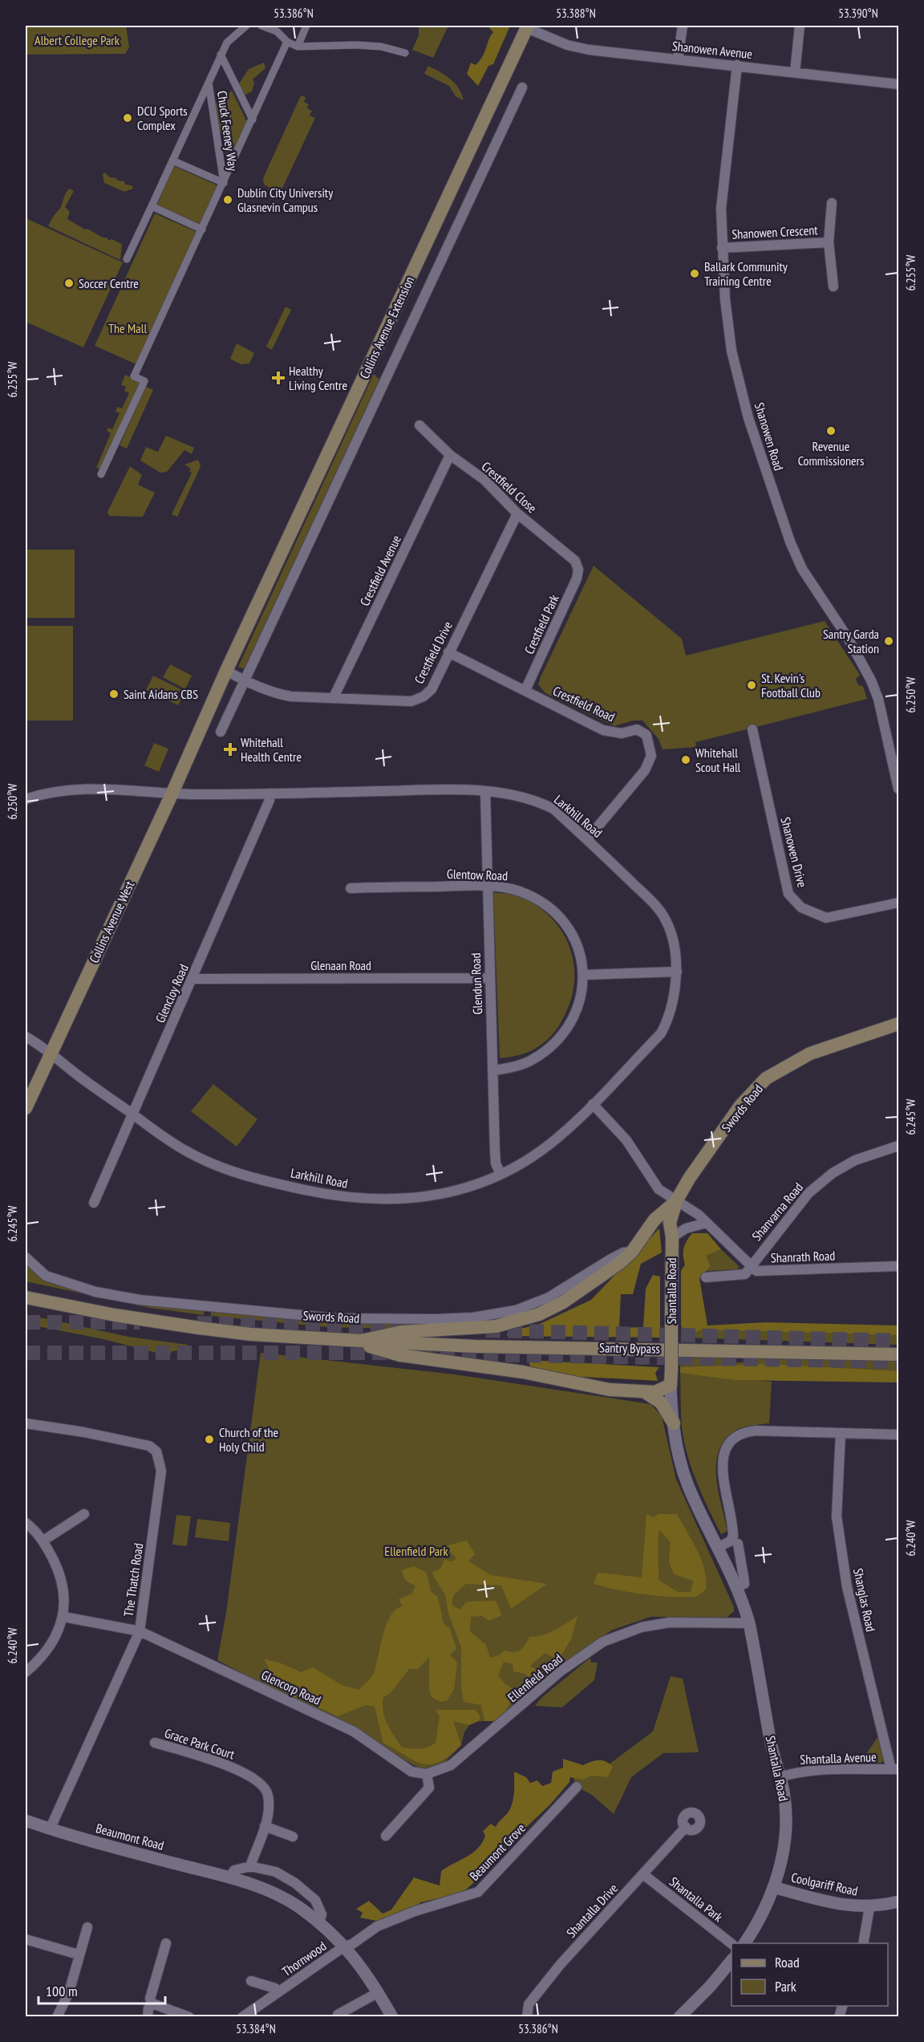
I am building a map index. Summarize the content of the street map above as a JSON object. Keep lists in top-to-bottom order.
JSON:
{
  "streets": {
    "main road": [
      "Collins Avenue Extension",
      "Collins Avenue West",
      "Swords Road",
      "Shantalla Road",
      "Santry Bypass"
    ],
    "street": [
      "Shanowen Avenue",
      "Chuck Feeney Way",
      "Shanowen Crescent",
      "Shanowen Road",
      "Crestfield Close",
      "Crestfield Avenue",
      "Crestfield Park",
      "Crestfield Drive",
      "Crestfield Road",
      "Larkhill Road",
      "Shanowen Drive",
      "Glentow Road",
      "Glenaan Road",
      "Glendun Road",
      "Glencloy Road",
      "Shanvarna Road",
      "Shanrath Road",
      "The Thatch Road",
      "Shanglas Road",
      "Ellenfield Road",
      "Glencorp Road",
      "Grace Park Court",
      "Shantalla Avenue",
      "Beaumont Road",
      "Beaumont Grove",
      "Coolgariff Road",
      "Shantalla Park",
      "Shantalla Drive",
      "Thornwood"
    ]
  },
  "crossings": [
    ["Shanowen Avenue", "Collins Avenue Extension"],
    ["Shanowen Avenue", "Shanowen Road"],
    ["Shanowen Crescent", "Shanowen Road"],
    ["Collins Avenue Extension", "Crestfield Drive"],
    ["Collins Avenue Extension", "Collins Avenue West"],
    ["Crestfield Close", "Crestfield Avenue"],
    ["Crestfield Close", "Crestfield Park"],
    ["Crestfield Close", "Crestfield Drive"],
    ["Crestfield Avenue", "Crestfield Drive"],
    ["Crestfield Park", "Crestfield Road"],
    ["Crestfield Drive", "Crestfield Road"],
    ["Crestfield Road", "Larkhill Road"],
    ["Larkhill Road", "Collins Avenue West"],
    ["Larkhill Road", "Glendun Road"],
    ["Larkhill Road", "Glencloy Road"],
    ["Glentow Road", "Glendun Road"],
    ["Glenaan Road", "Glendun Road"],
    ["Glenaan Road", "Glencloy Road"],
    ["Swords Road", "Shanrath Road"],
    ["Swords Road", "Shantalla Road"],
    ["Swords Road", "Santry Bypass"],
    ["Shanvarna Road", "Shanrath Road"],
    ["Shanrath Road", "Shantalla Road"],
    ["Shantalla Road", "Ellenfield Road"],
    ["Shantalla Road", "Shantalla Avenue"],
    ["Shantalla Road", "Coolgariff Road"],
    ["The Thatch Road", "Glencorp Road"],
    ["The Thatch Road", "Beaumont Road"],
    ["Shanglas Road", "Shantalla Avenue"],
    ["Ellenfield Road", "Glencorp Road"],
    ["Beaumont Road", "Beaumont Grove"],
    ["Beaumont Road", "Thornwood"],
    ["Beaumont Grove", "Thornwood"],
    ["Shantalla Park", "Shantalla Drive"]
  ],
  "parks": ["Albert College Park", "The Mall", "Ellenfield Park"],
  "places": {
    "other": [
      "DCU Sports Complex",
      "Dublin City University Glasnevin Campus",
      "Ballark Community Training Centre",
      "Soccer Centre",
      "Revenue Commissioners",
      "Santry Garda Station",
      "St. Kevin's Football Club",
      "Saint Aidans CBS",
      "Whitehall Scout Hall",
      "Church of the Holy Child"
    ],
    "health": ["Healthy Living Centre", "Whitehall Health Centre"]
  },
  "legend": ["Road", "Park"],
  "scale_bar": "100 m",
  "coordinates": [
    "53.386°N",
    "53.388°N",
    "53.390°N",
    "6.255°W",
    "6.250°W",
    "6.245°W",
    "6.240°W",
    "53.384°N"
  ]
}
